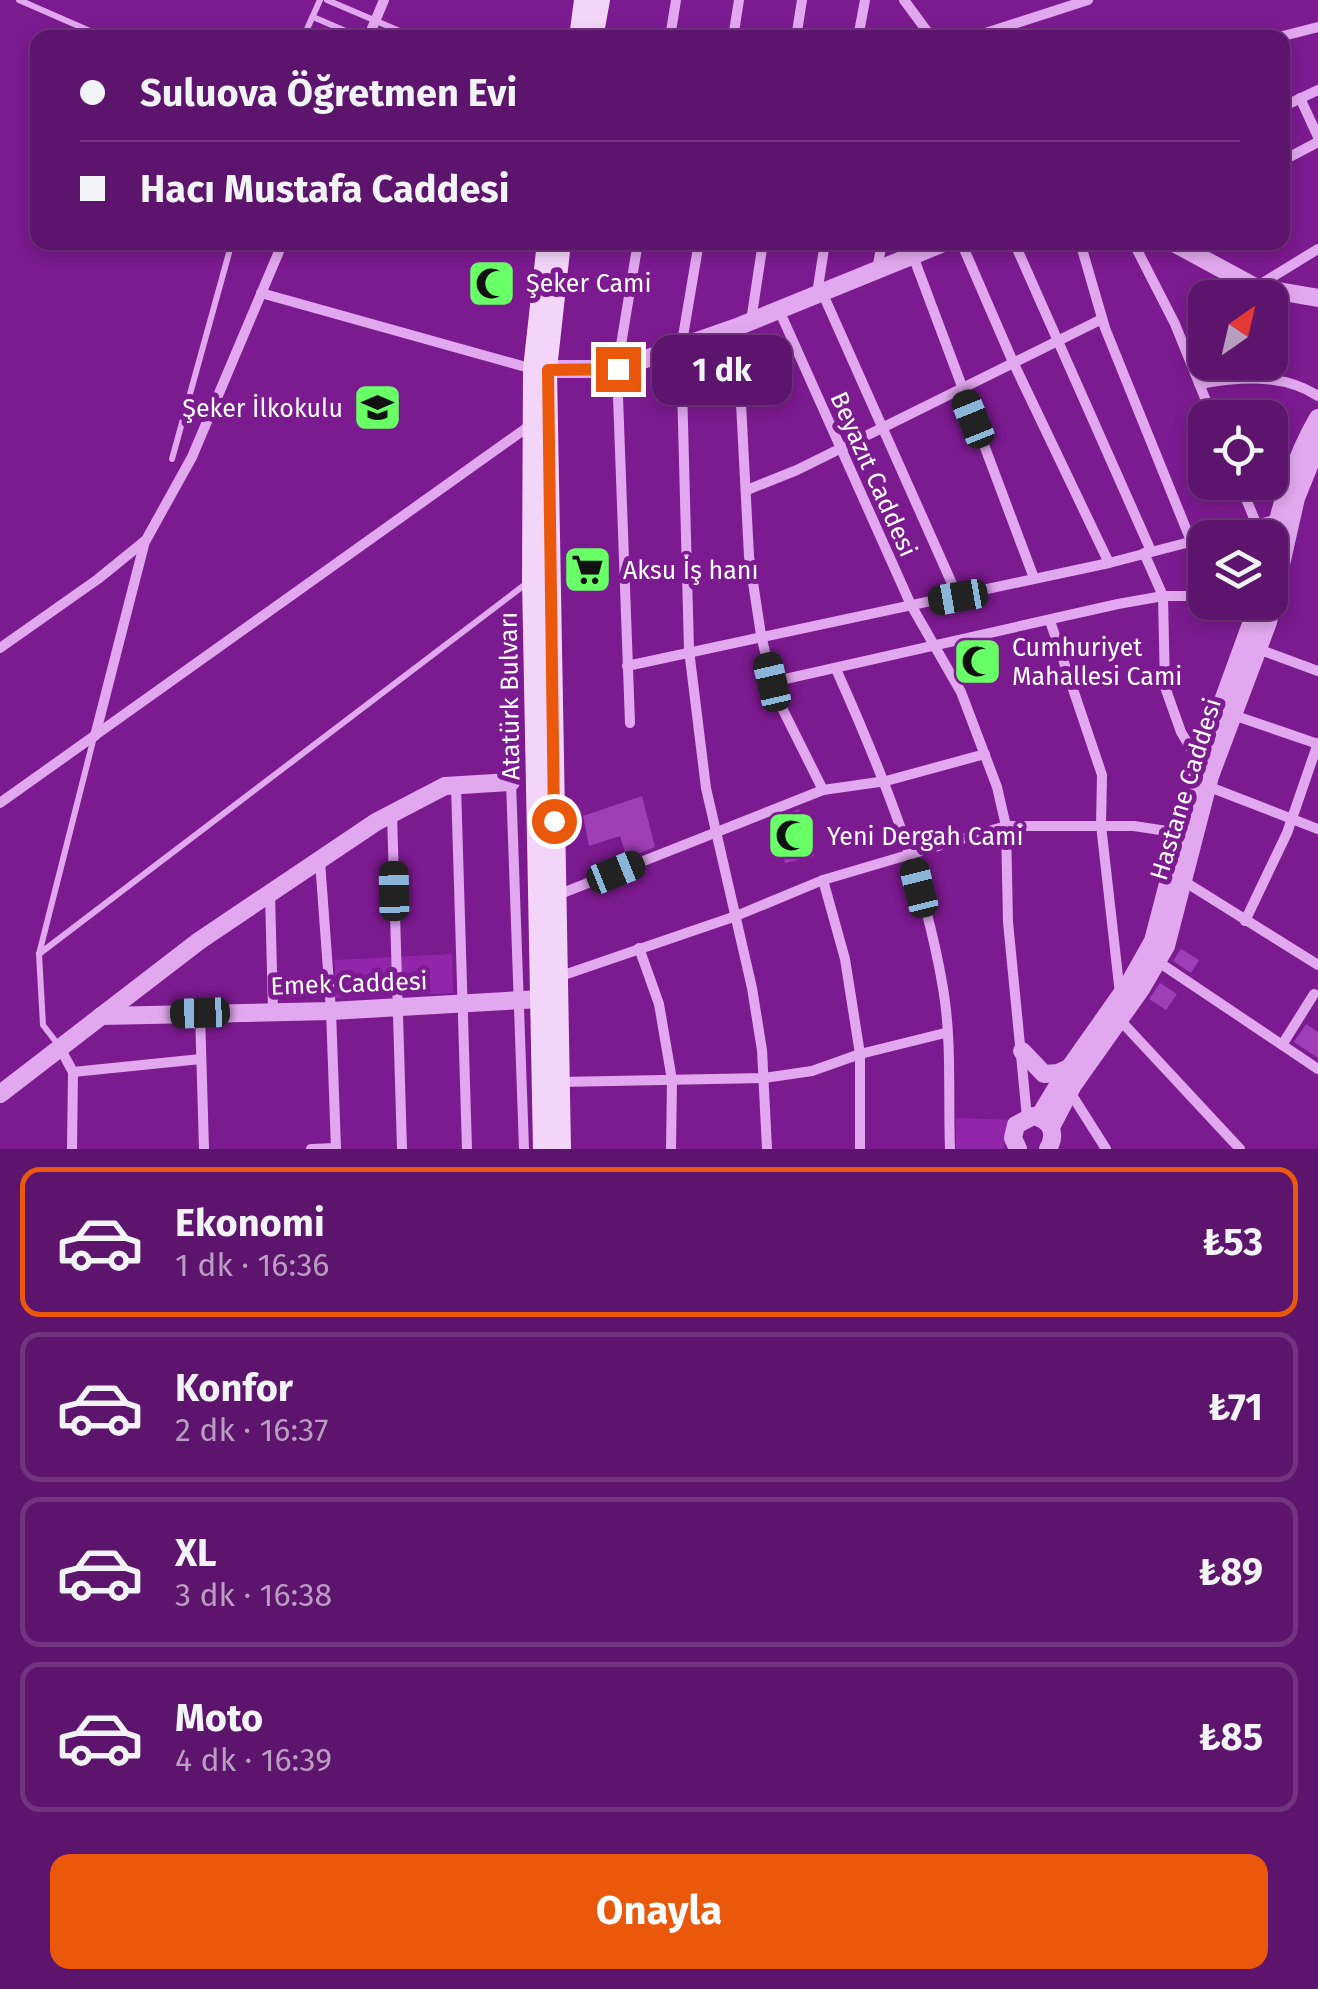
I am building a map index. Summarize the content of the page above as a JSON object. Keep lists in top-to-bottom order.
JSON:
{
  "streets": {
    "main road": ["Atatürk Bulvarı"],
    "street": ["Beyazıt Caddesi", "Hastane Caddesi", "Emek Caddesi"]
  },
  "crossings": [
    ["Beyazıt Caddesi", "Hastane Caddesi"],
    ["Atatürk Bulvarı", "Emek Caddesi"]
  ],
  "places": {
    "mosque": ["Şeker Cami", "Cumhuriyet Mahallesi Cami", "Yeni Dergah Cami"],
    "school or university": ["Şeker İlkokulu"],
    "supermarket": ["Aksu İş hanı"]
  },
  "north": "top right",
  "page": {
    "banner": ["Suluova Öğretmen Evi", "Hacı Mustafa Caddesi"],
    "bubble": "1 dk",
    "list": [
      {
        "name": "Ekonomi",
        "note": "1 dk · 16:36",
        "value": "₺53"
      },
      {
        "name": "Konfor",
        "note": "2 dk · 16:37",
        "value": "₺71"
      },
      {
        "name": "XL",
        "note": "3 dk · 16:38",
        "value": "₺89"
      },
      {
        "name": "Moto",
        "note": "4 dk · 16:39",
        "value": "₺85"
      }
    ],
    "buttons": "Onayla"
  }
}
